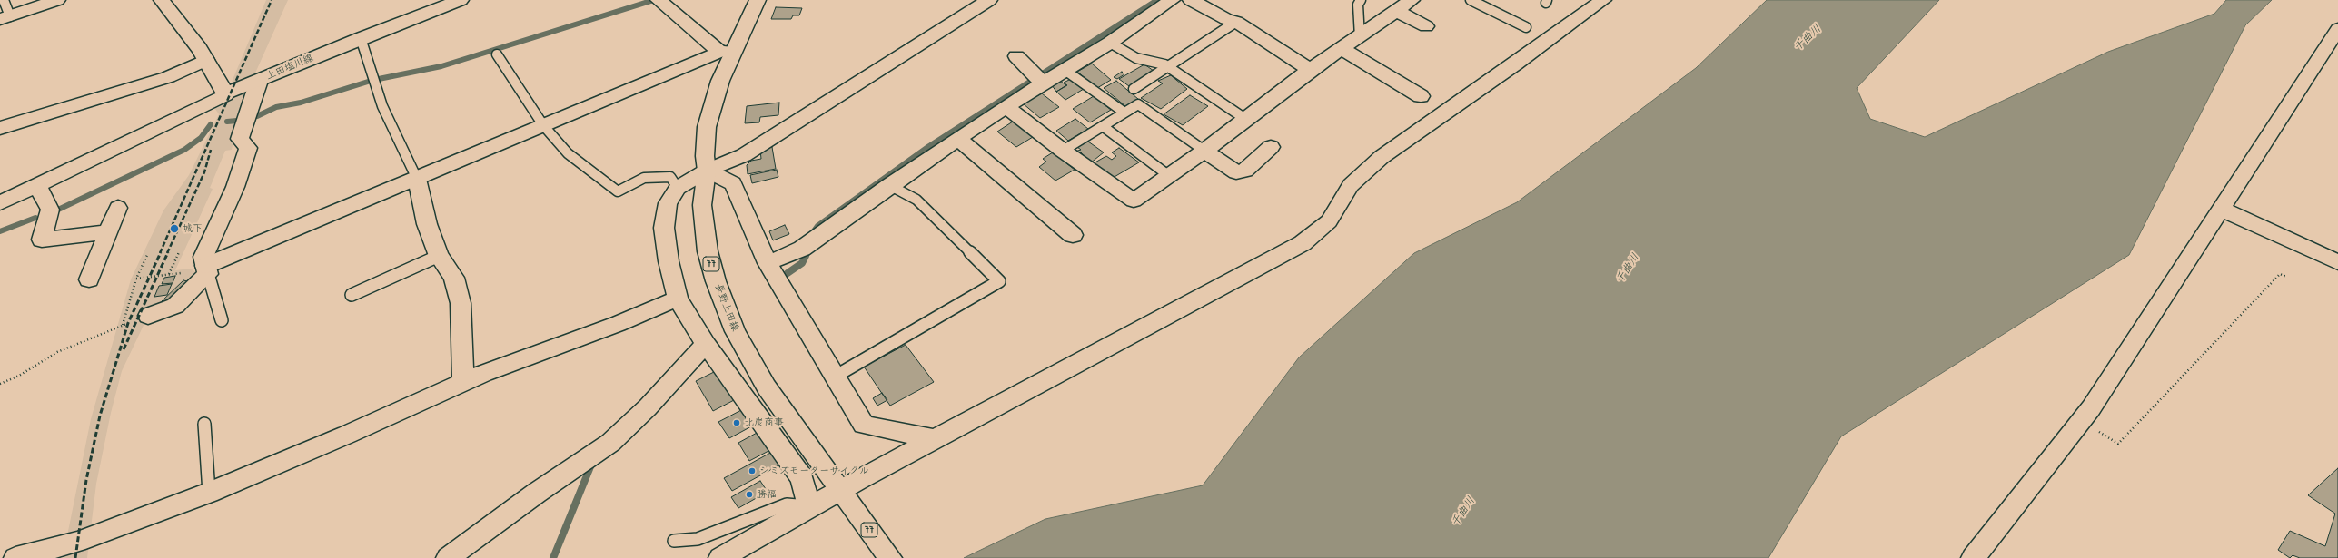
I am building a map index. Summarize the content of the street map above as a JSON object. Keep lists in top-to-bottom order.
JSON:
{
  "streets": {
    "street": ["上田塩川線", "77", "長野上田線"]
  },
  "water": ["千曲川"],
  "places": [
    "城下",
    "北炭商事",
    "シミズモーターサイクル",
    "勝福"
  ]
}
